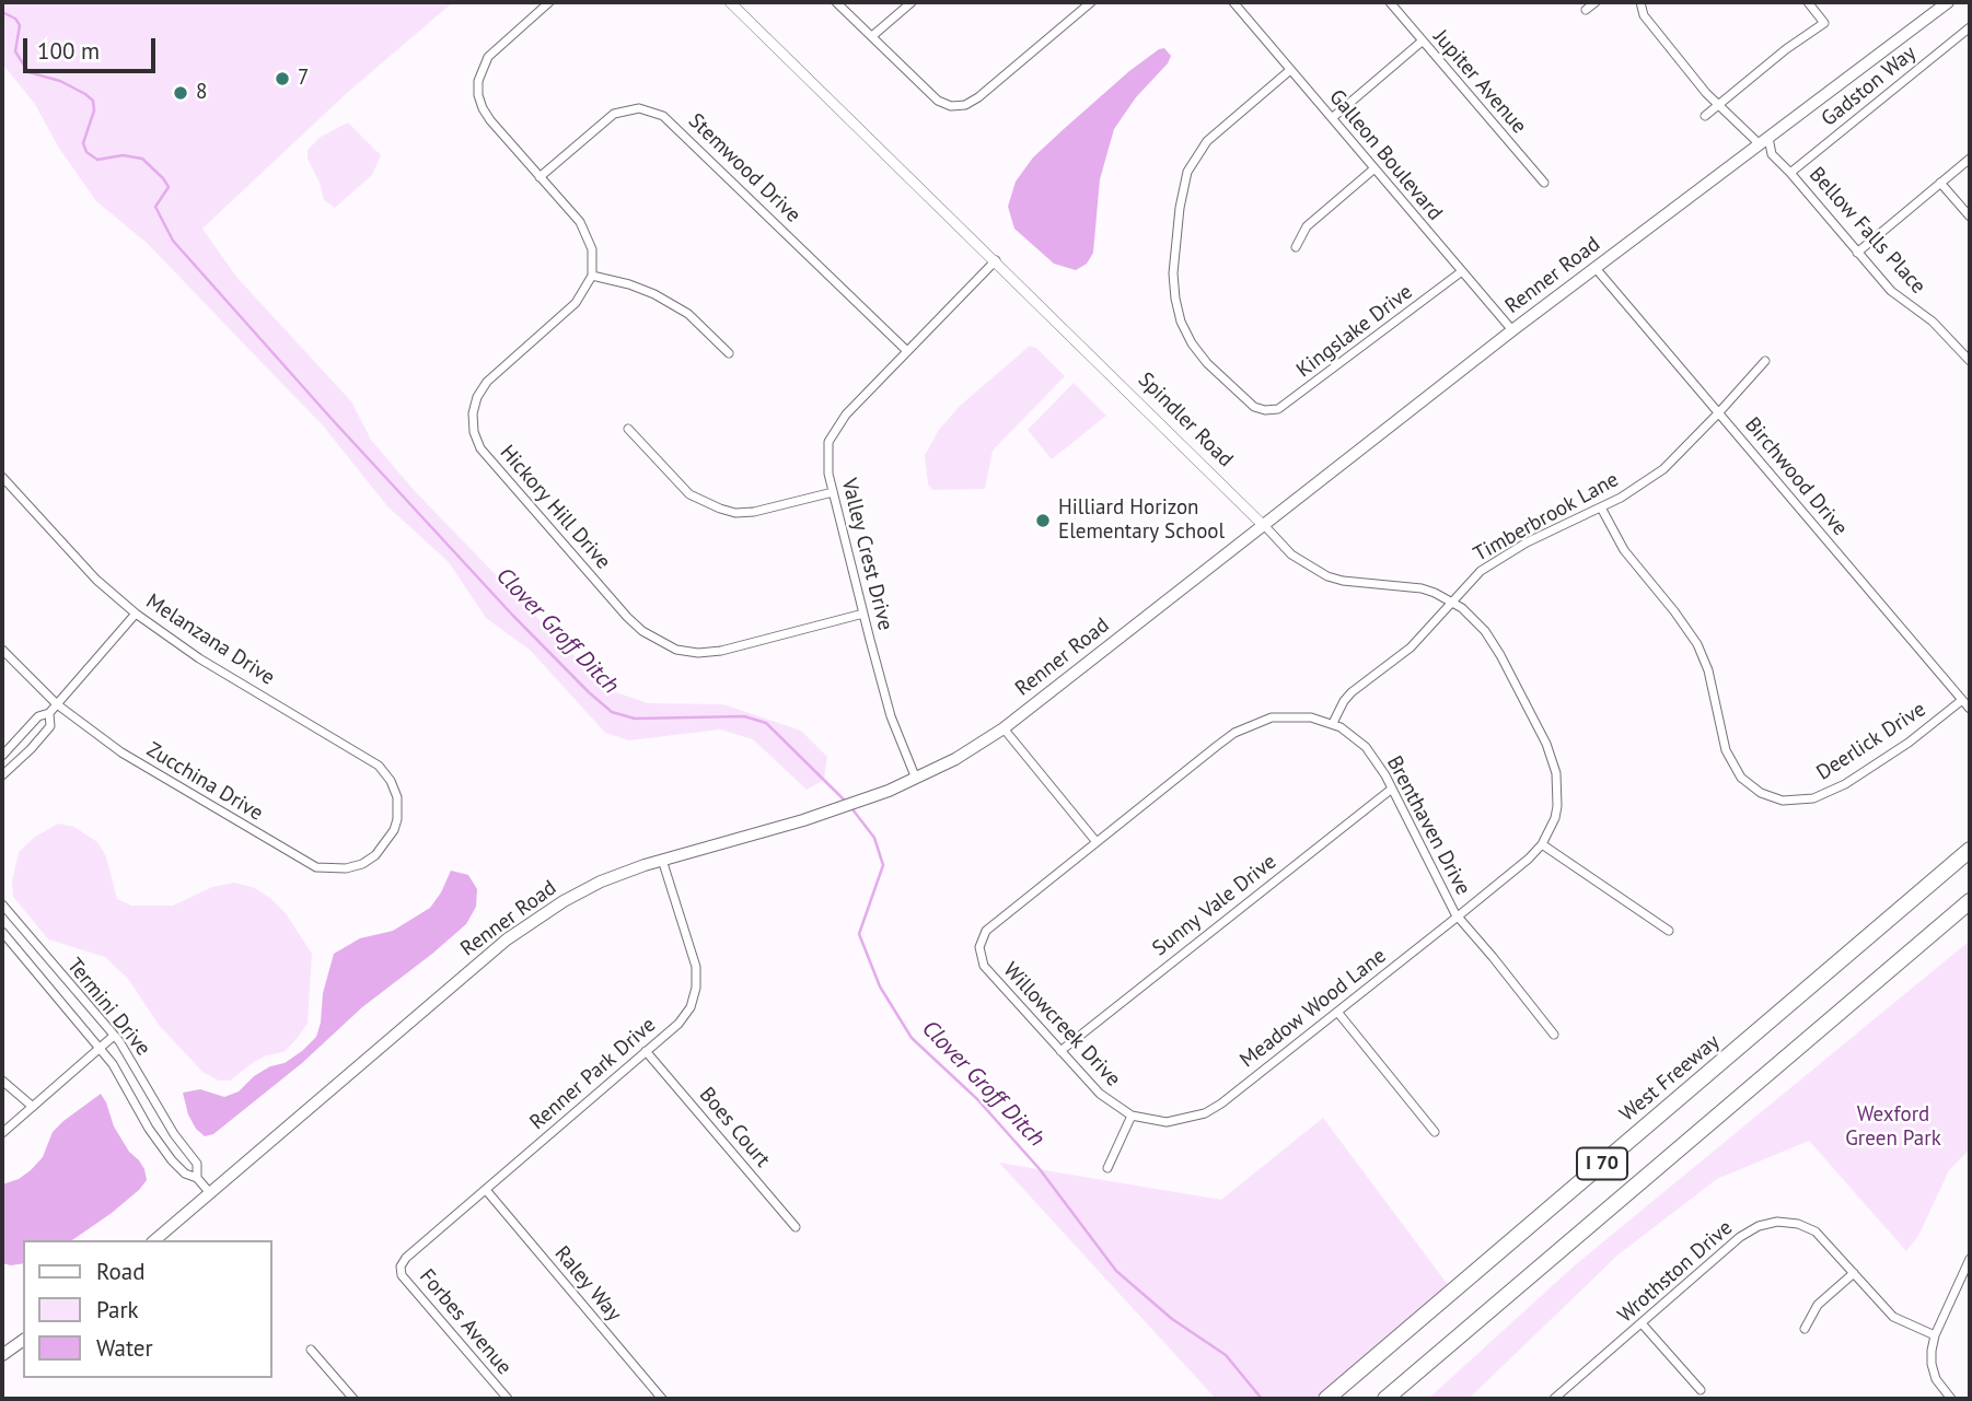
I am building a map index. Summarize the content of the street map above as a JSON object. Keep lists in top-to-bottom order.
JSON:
{
  "streets": {
    "highway": ["West Freeway", "I 70"],
    "main road": ["Renner Road"],
    "street": [
      "Jupiter Avenue",
      "Gadston Way",
      "Galleon Boulevard",
      "Stemwood Drive",
      "Bellow Falls Place",
      "Kingslake Drive",
      "Spindler Road",
      "Birchwood Drive",
      "Hickory Hill Drive",
      "Timberbrook Lane",
      "Valley Crest Drive",
      "Melanzana Drive",
      "Deerlick Drive",
      "Zucchina Drive",
      "Brenthaven Drive",
      "Sunny Vale Drive",
      "Termini Drive",
      "Meadow Wood Lane",
      "Willowcreek Drive",
      "Renner Park Drive",
      "Boes Court",
      "Wrothston Drive",
      "Raley Way",
      "Forbes Avenue"
    ]
  },
  "crossings": [
    ["Gadston Way", "Bellow Falls Place"],
    ["Galleon Boulevard", "Renner Road"],
    ["Galleon Boulevard", "Kingslake Drive"],
    ["Stemwood Drive", "Valley Crest Drive"],
    ["Bellow Falls Place", "Renner Road"],
    ["Renner Road", "Spindler Road"],
    ["Renner Road", "Birchwood Drive"],
    ["Renner Road", "Valley Crest Drive"],
    ["Renner Road", "Termini Drive"],
    ["Renner Road", "Renner Park Drive"],
    ["Spindler Road", "Timberbrook Lane"],
    ["Spindler Road", "Valley Crest Drive"],
    ["Spindler Road", "Meadow Wood Lane"],
    ["Birchwood Drive", "Timberbrook Lane"],
    ["Birchwood Drive", "Deerlick Drive"],
    ["Hickory Hill Drive", "Valley Crest Drive"],
    ["Timberbrook Lane", "Deerlick Drive"],
    ["Timberbrook Lane", "Brenthaven Drive"],
    ["Melanzana Drive", "Zucchina Drive"],
    ["Brenthaven Drive", "Sunny Vale Drive"],
    ["Brenthaven Drive", "Meadow Wood Lane"],
    ["Sunny Vale Drive", "Willowcreek Drive"],
    ["Meadow Wood Lane", "Willowcreek Drive"],
    ["Renner Park Drive", "Boes Court"],
    ["Renner Park Drive", "Raley Way"],
    ["Renner Park Drive", "Forbes Avenue"]
  ],
  "water": ["Clover Groff Ditch"],
  "parks": ["Wexford Green Park"],
  "places": ["7", "8", "Hilliard Horizon Elementary School"],
  "legend": ["Road", "Park", "Water"],
  "scale_bar": "100 m"
}
